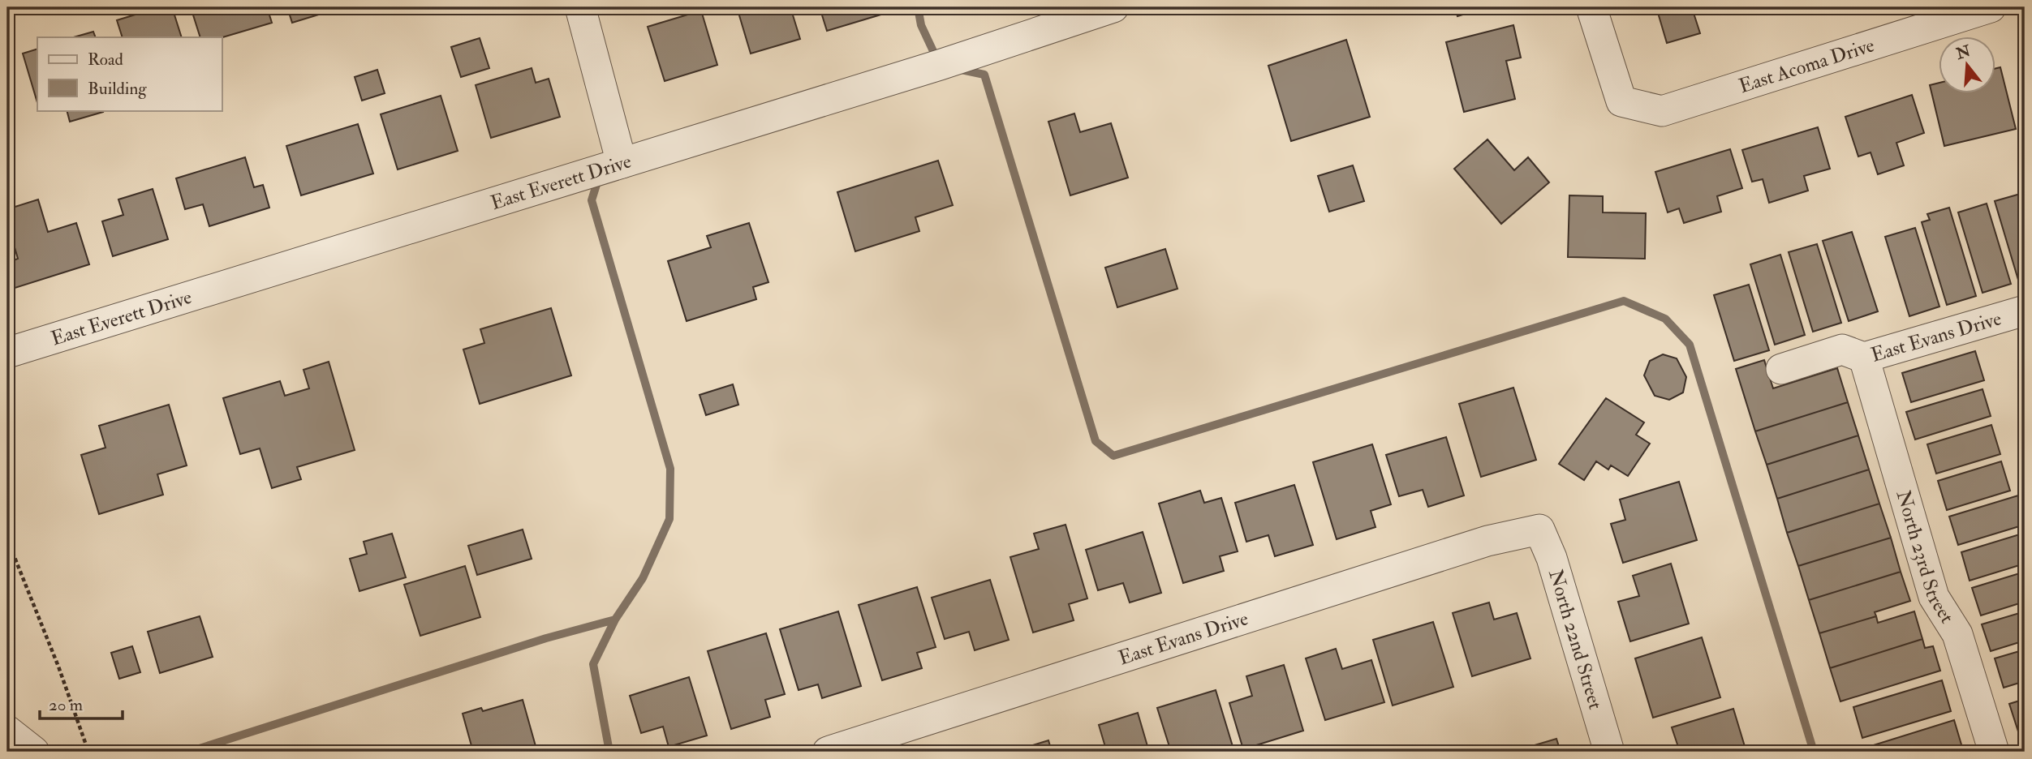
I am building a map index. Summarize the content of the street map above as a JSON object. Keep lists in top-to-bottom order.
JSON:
{
  "streets": {
    "street": [
      "East Acoma Drive",
      "East Everett Drive",
      "East Evans Drive",
      "North 23rd Street",
      "North 22nd Street"
    ]
  },
  "crossings": [
    ["East Evans Drive", "North 23rd Street"],
    ["East Evans Drive", "North 22nd Street"]
  ],
  "legend": ["Road", "Building"],
  "scale_bar": "20 m",
  "north": "top"
}
